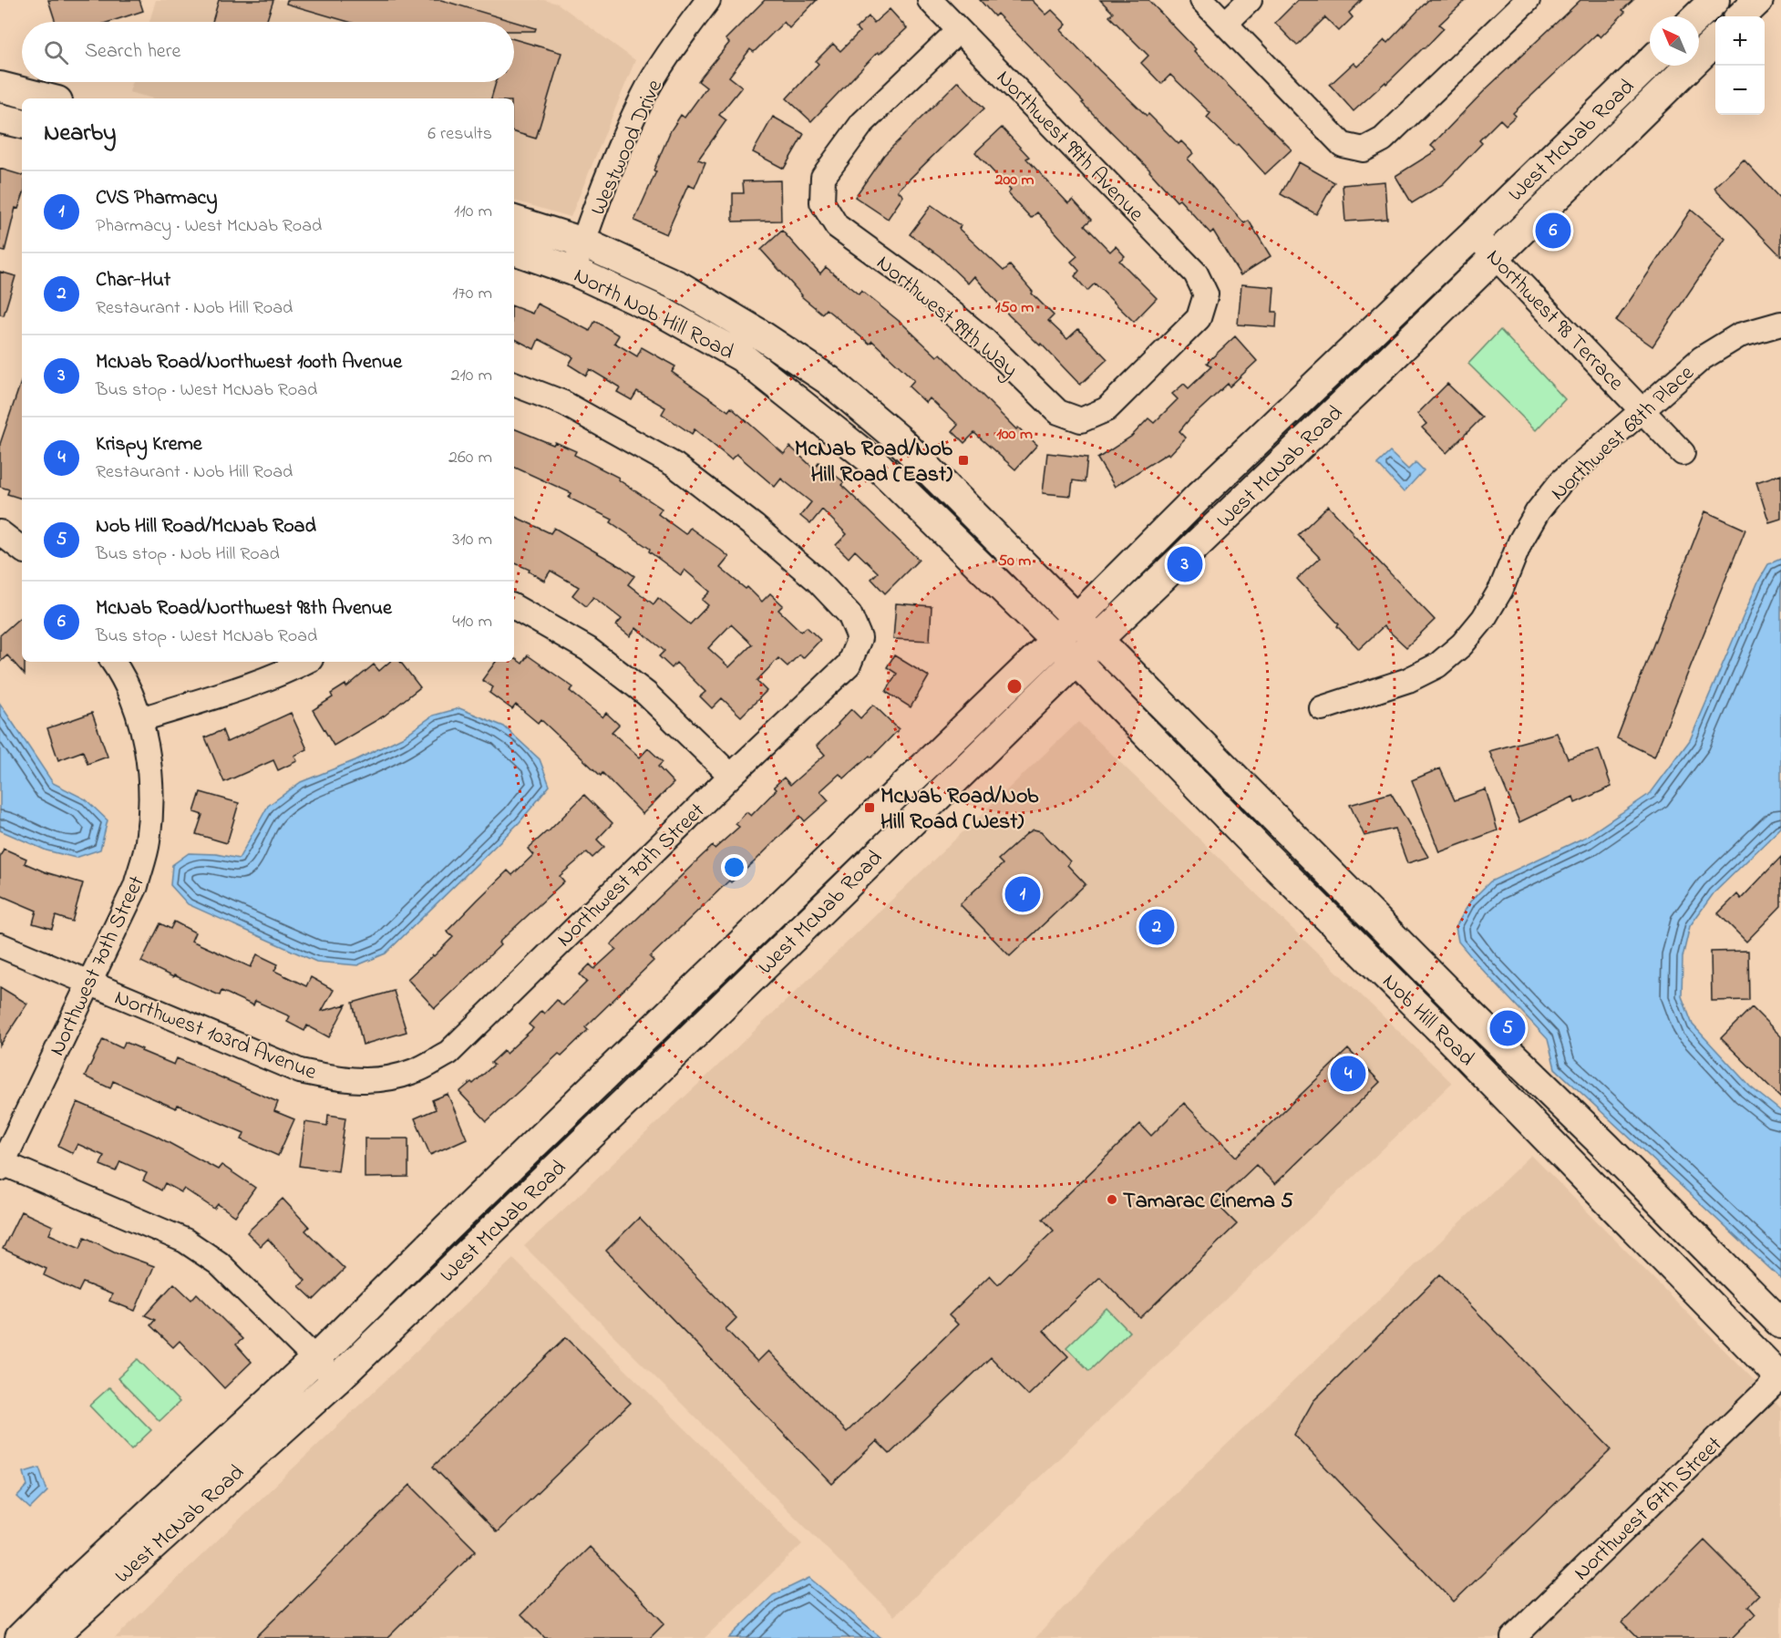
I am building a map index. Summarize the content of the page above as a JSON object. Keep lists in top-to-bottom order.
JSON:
{
  "streets": {
    "main road": ["West McNab Road", "North Nob Hill Road", "Nob Hill Road"],
    "street": [
      "Northwest 99th Avenue",
      "Westwood Drive",
      "Northwest 99th Way",
      "Northwest 98 Terrace",
      "Northwest 68th Place",
      "Northwest 70th Street",
      "Northwest 103rd Avenue",
      "Northwest 67th Street"
    ]
  },
  "crossings": [
    ["West McNab Road", "North Nob Hill Road"],
    ["West McNab Road", "Northwest 98 Terrace"],
    ["West McNab Road", "Nob Hill Road"],
    ["Northwest 99th Avenue", "Northwest 99th Way"],
    ["Westwood Drive", "North Nob Hill Road"],
    ["North Nob Hill Road", "Nob Hill Road"],
    ["Northwest 98 Terrace", "Northwest 68th Place"],
    ["Northwest 70th Street", "Northwest 103rd Avenue"],
    ["Nob Hill Road", "Northwest 67th Street"]
  ],
  "places": {
    "transit": ["McNab Road/Nob Hill Road (East)", "McNab Road/Nob Hill Road (West)"],
    "other": ["Tamarac Cinema 5"]
  },
  "north": "top left",
  "page": {
    "map_buttons": ["+", "−"],
    "search": "Search here",
    "heading": ["Nearby", "6 results"],
    "list": [
      {
        "mark": "1",
        "name": "CVS Pharmacy",
        "note": "Pharmacy · West McNab Road",
        "value": "110 m"
      },
      {
        "mark": "2",
        "name": "Char-Hut",
        "note": "Restaurant · Nob Hill Road",
        "value": "170 m"
      },
      {
        "mark": "3",
        "name": "McNab Road/Northwest 100th Avenue",
        "note": "Bus stop · West McNab Road",
        "value": "210 m"
      },
      {
        "mark": "4",
        "name": "Krispy Kreme",
        "note": "Restaurant · Nob Hill Road",
        "value": "260 m"
      },
      {
        "mark": "5",
        "name": "Nob Hill Road/McNab Road",
        "note": "Bus stop · Nob Hill Road",
        "value": "310 m"
      },
      {
        "mark": "6",
        "name": "McNab Road/Northwest 98th Avenue",
        "note": "Bus stop · West McNab Road",
        "value": "410 m"
      }
    ],
    "pins": [
      "6",
      "3",
      "1",
      "2",
      "5",
      "4"
    ]
  },
  "rings": [
    "200 m",
    "150 m",
    "100 m",
    "50 m"
  ]
}
